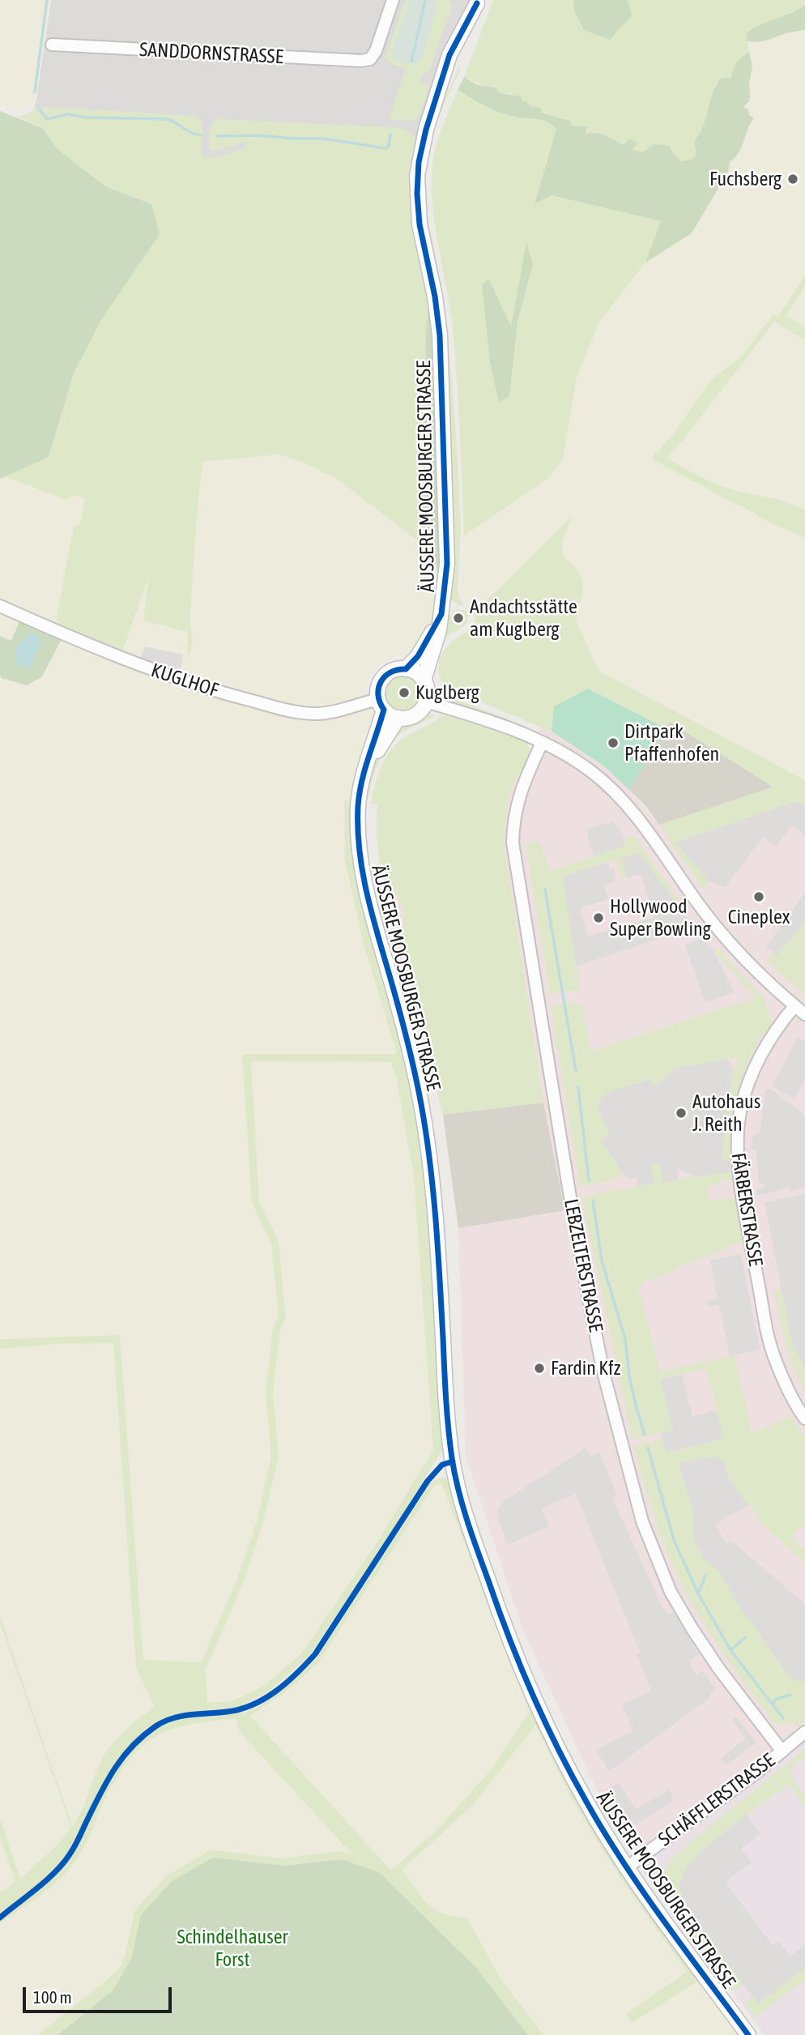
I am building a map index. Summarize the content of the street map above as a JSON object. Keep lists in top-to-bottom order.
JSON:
{
  "streets": {
    "street": [
      "SANDDORNSTRASSE",
      "ÄUSSERE MOOSBURGER STRASSE",
      "KUGLHOF",
      "FÄRBERSTRASSE",
      "LEBZELTERSTRASSE",
      "SCHÄFFLERSTRASSE"
    ]
  },
  "crossings": [
    ["ÄUSSERE MOOSBURGER STRASSE", "KUGLHOF"],
    ["ÄUSSERE MOOSBURGER STRASSE", "SCHÄFFLERSTRASSE"],
    ["LEBZELTERSTRASSE", "SCHÄFFLERSTRASSE"]
  ],
  "parks": ["Schindelhauser Forst"],
  "places": [
    "Fuchsberg",
    "Andachtsstätte am Kuglberg",
    "Kuglberg",
    "Dirtpark Pfaffenhofen",
    "Cineplex",
    "Hollywood Super Bowling",
    "Autohaus J. Reith",
    "Fardin Kfz"
  ],
  "scale_bar": "100 m"
}
